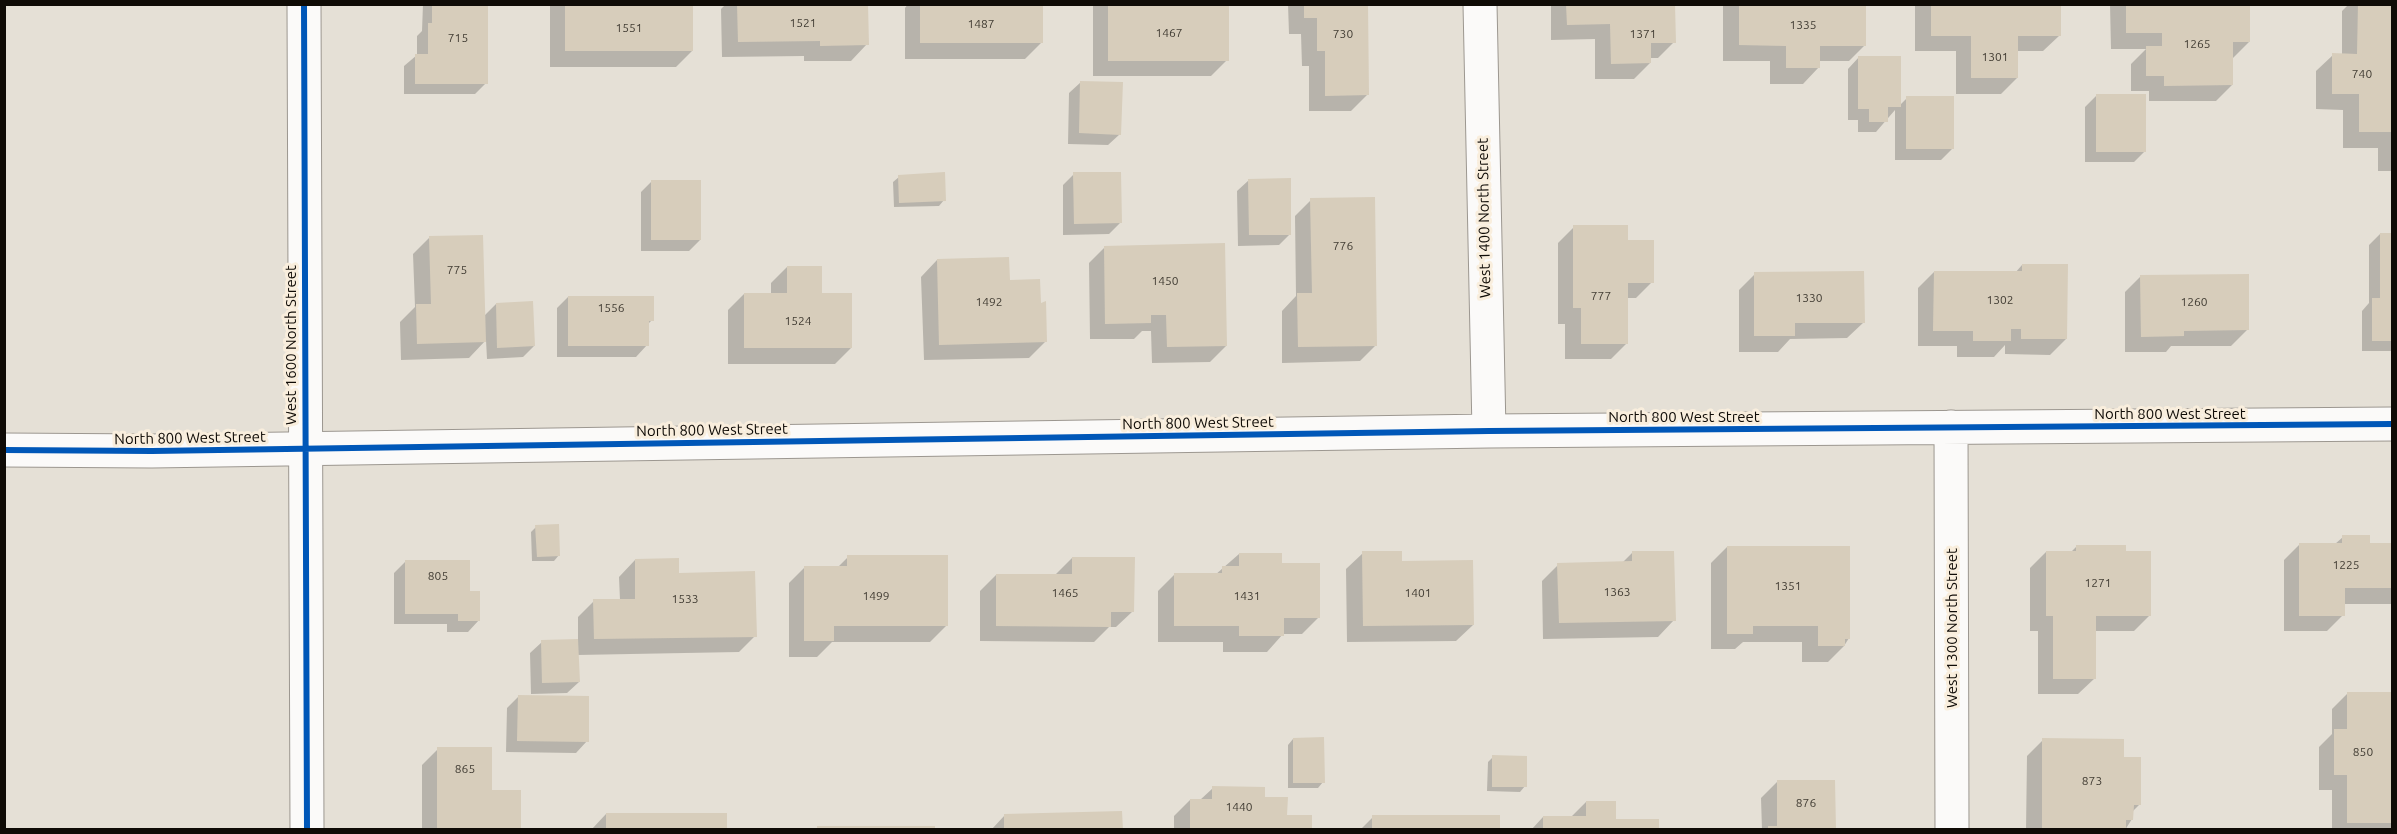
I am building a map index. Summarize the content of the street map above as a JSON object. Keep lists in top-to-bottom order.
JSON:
{
  "streets": {
    "street": [
      "West 1400 North Street",
      "West 1600 North Street",
      "North 800 West Street",
      "West 1300 North Street"
    ]
  },
  "crossings": [
    ["West 1400 North Street", "North 800 West Street"],
    ["West 1600 North Street", "North 800 West Street"],
    ["North 800 West Street", "West 1300 North Street"]
  ],
  "house_numbers": [
    "1521",
    "1487",
    "1335",
    "1551",
    "1467",
    "730",
    "1371",
    "715",
    "1265",
    "1301",
    "740",
    "776",
    "775",
    "1450",
    "777",
    "1330",
    "1302",
    "1492",
    "1260",
    "1556",
    "1524",
    "1225",
    "805",
    "1271",
    "1351",
    "1363",
    "1465",
    "1401",
    "1499",
    "1431",
    "1533",
    "850",
    "865",
    "873",
    "876",
    "1440"
  ]
}
